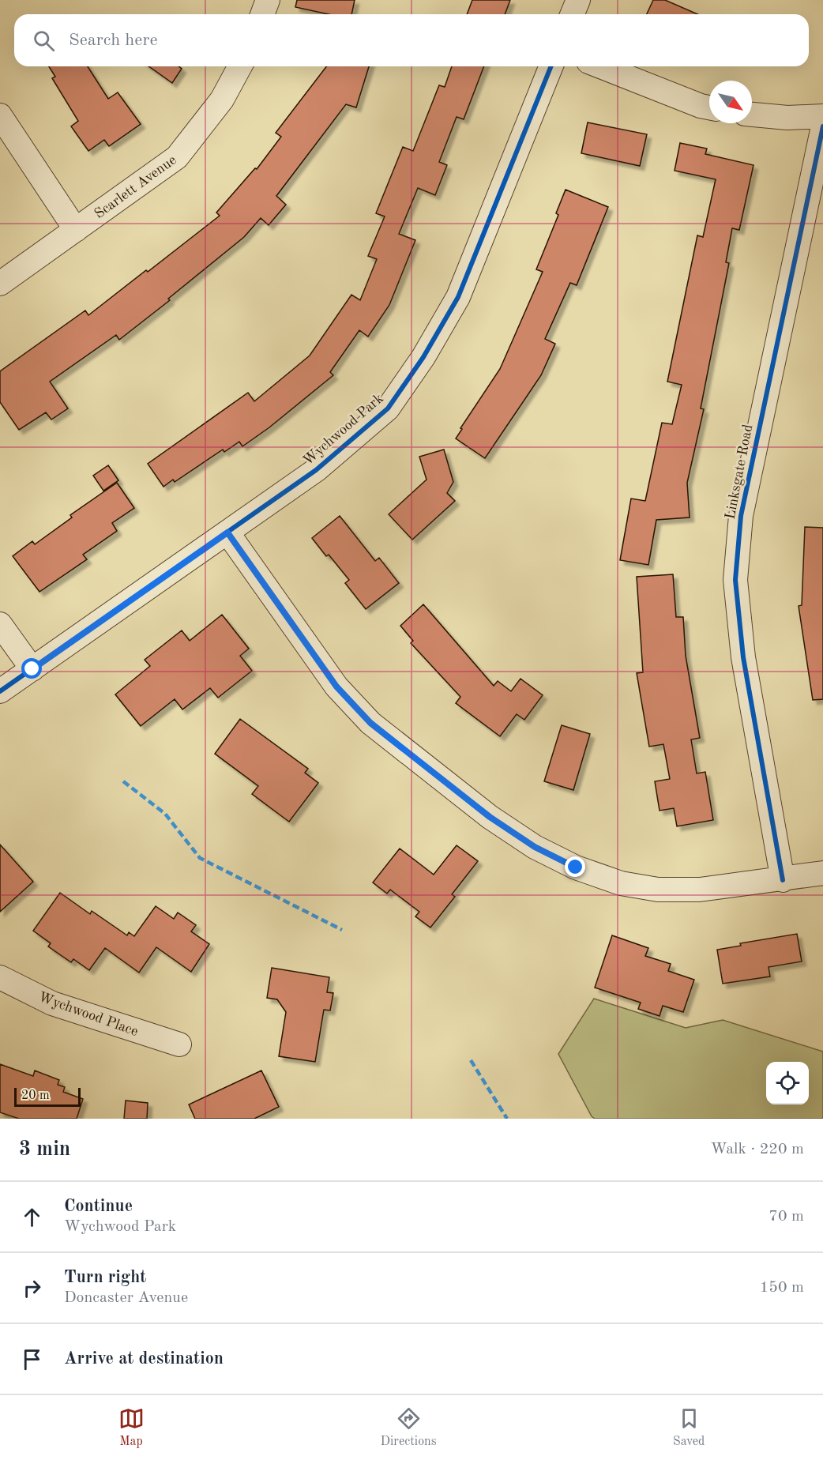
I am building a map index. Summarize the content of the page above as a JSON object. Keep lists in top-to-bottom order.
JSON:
{
  "streets": {
    "street": [
      "Scarlett Avenue",
      "Wychwood Park",
      "Linksgate Road",
      "Wychwood Place"
    ]
  },
  "scale_bar": "20 m",
  "north": "bottom right",
  "page": {
    "search": "Search here",
    "scale": "20 m",
    "heading": ["3 min", "Walk · 220 m"],
    "list": [
      ["Continue", "Wychwood Park", "70 m"],
      ["Turn right", "Doncaster Avenue", "150 m"],
      "Arrive at destination"
    ],
    "nav": ["Map", "Directions", "Saved"]
  }
}
